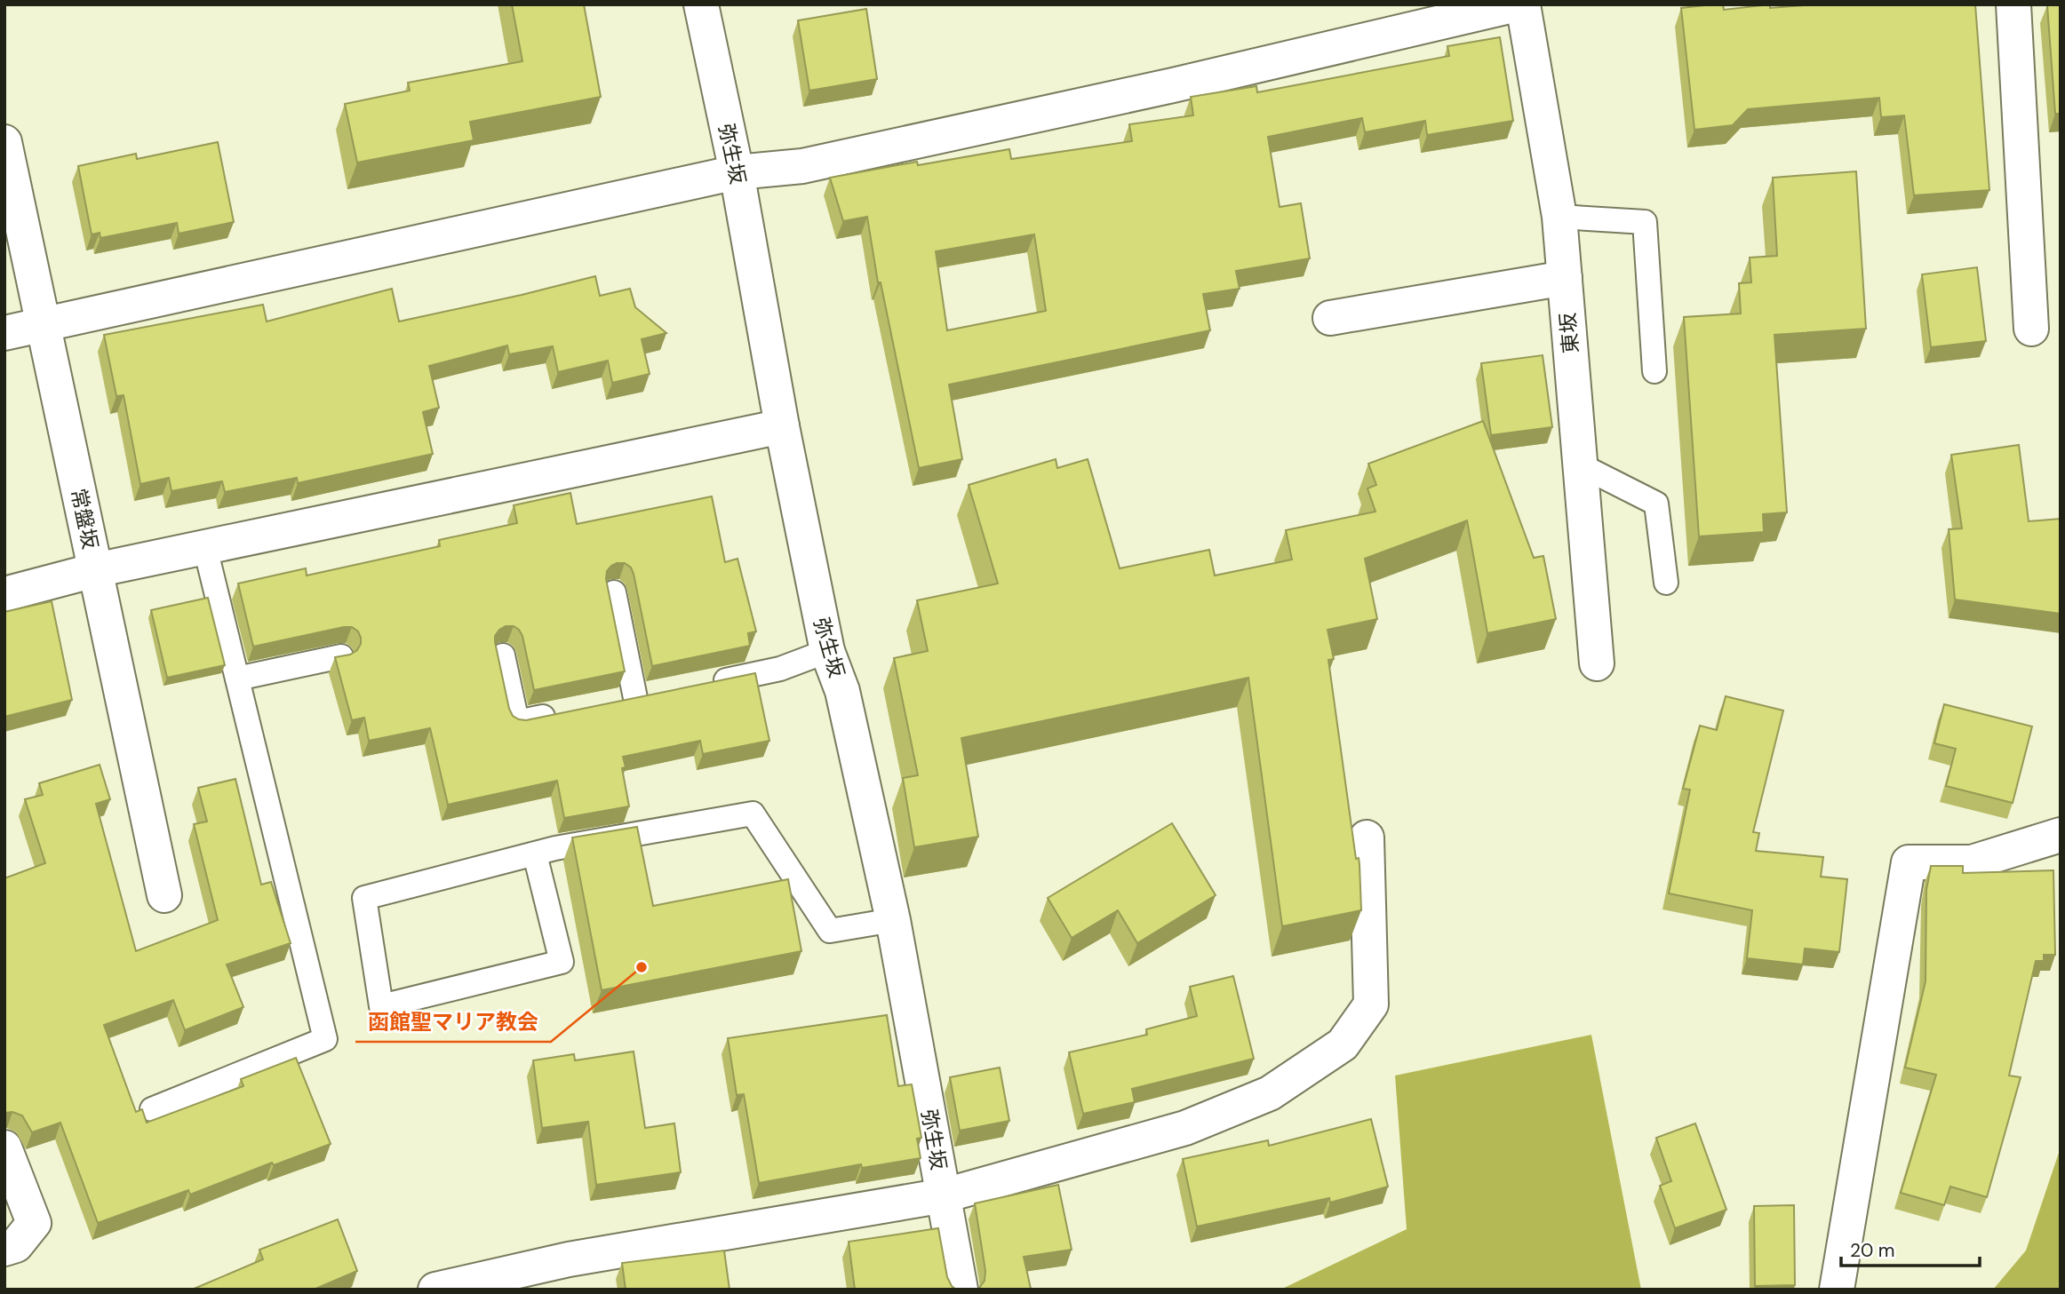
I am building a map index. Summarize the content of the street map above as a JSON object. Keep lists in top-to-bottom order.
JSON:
{
  "streets": {
    "street": ["弥生坂", "東坂", "常盤坂"]
  },
  "places": ["函館聖マリア教会"],
  "scale_bar": "20 m"
}
